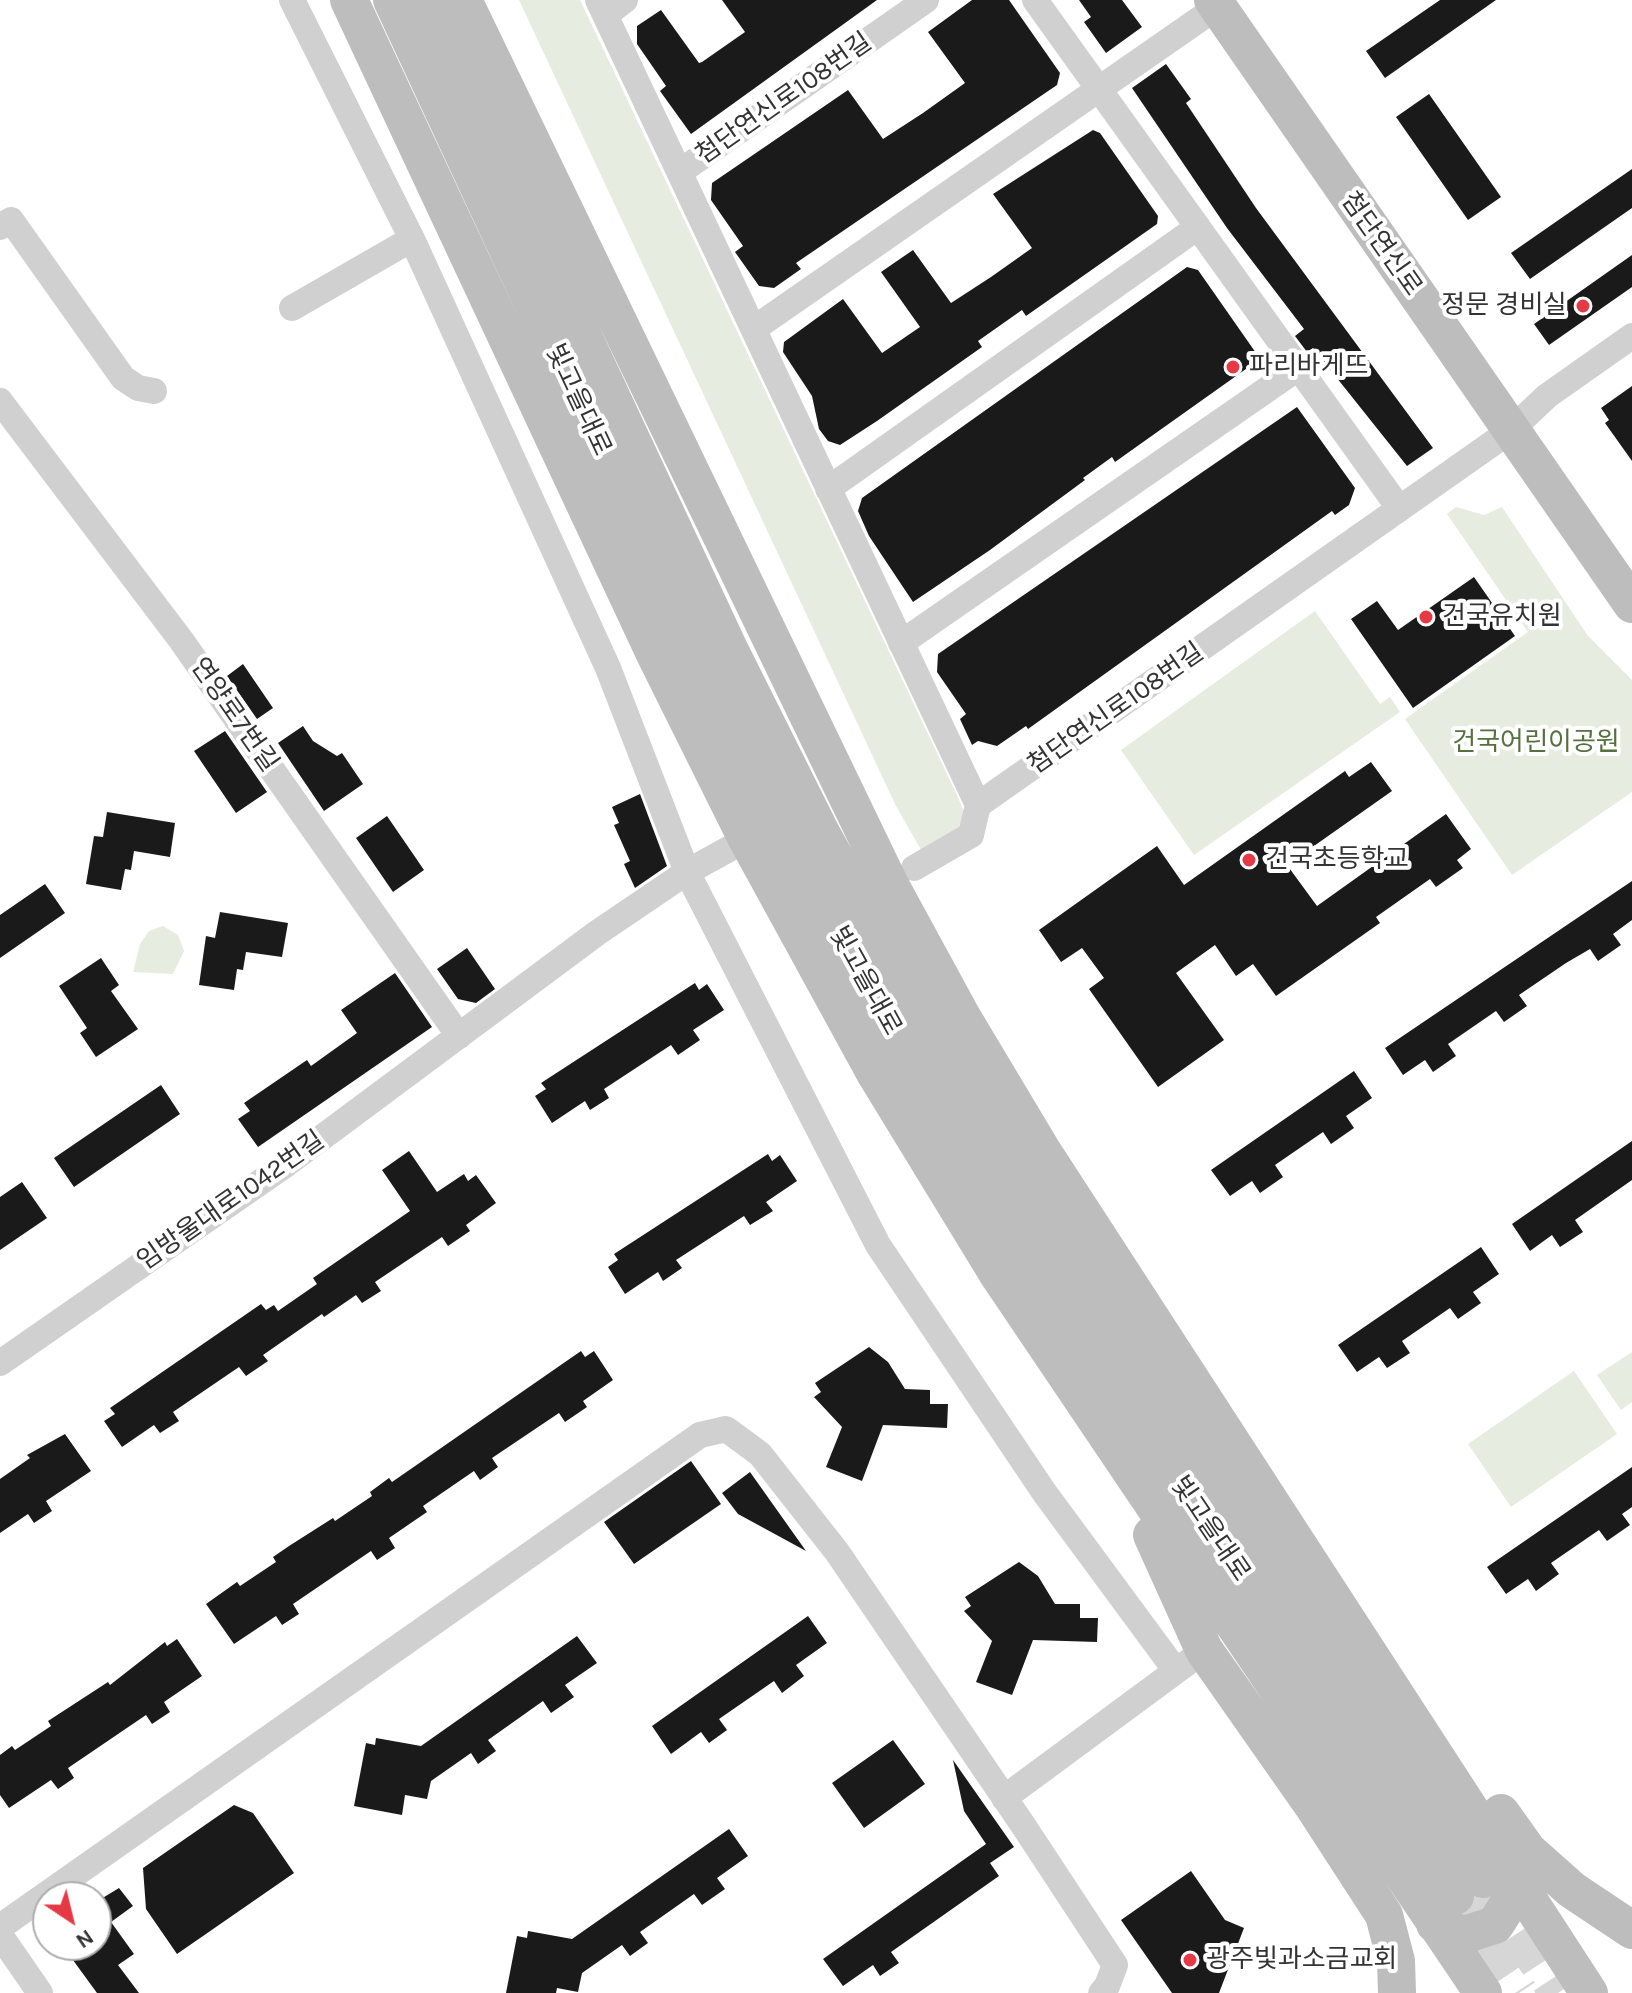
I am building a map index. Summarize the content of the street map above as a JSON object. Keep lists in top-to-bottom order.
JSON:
{
  "streets": {
    "main road": ["첨단연신로", "빛고을대로"],
    "street": ["첨단연신로108번길", "연양로7번길", "임방울대로1042번길"]
  },
  "crossings": [
    ["첨단연신로108번길", "첨단연신로"],
    ["연양로7번길", "임방울대로1042번길"]
  ],
  "parks": ["건국어린이공원"],
  "places": [
    "정문 경비실",
    "파리바게뜨",
    "건국유치원",
    "건국초등학교",
    "광주빛과소금교회"
  ],
  "north": "bottom right"
}
